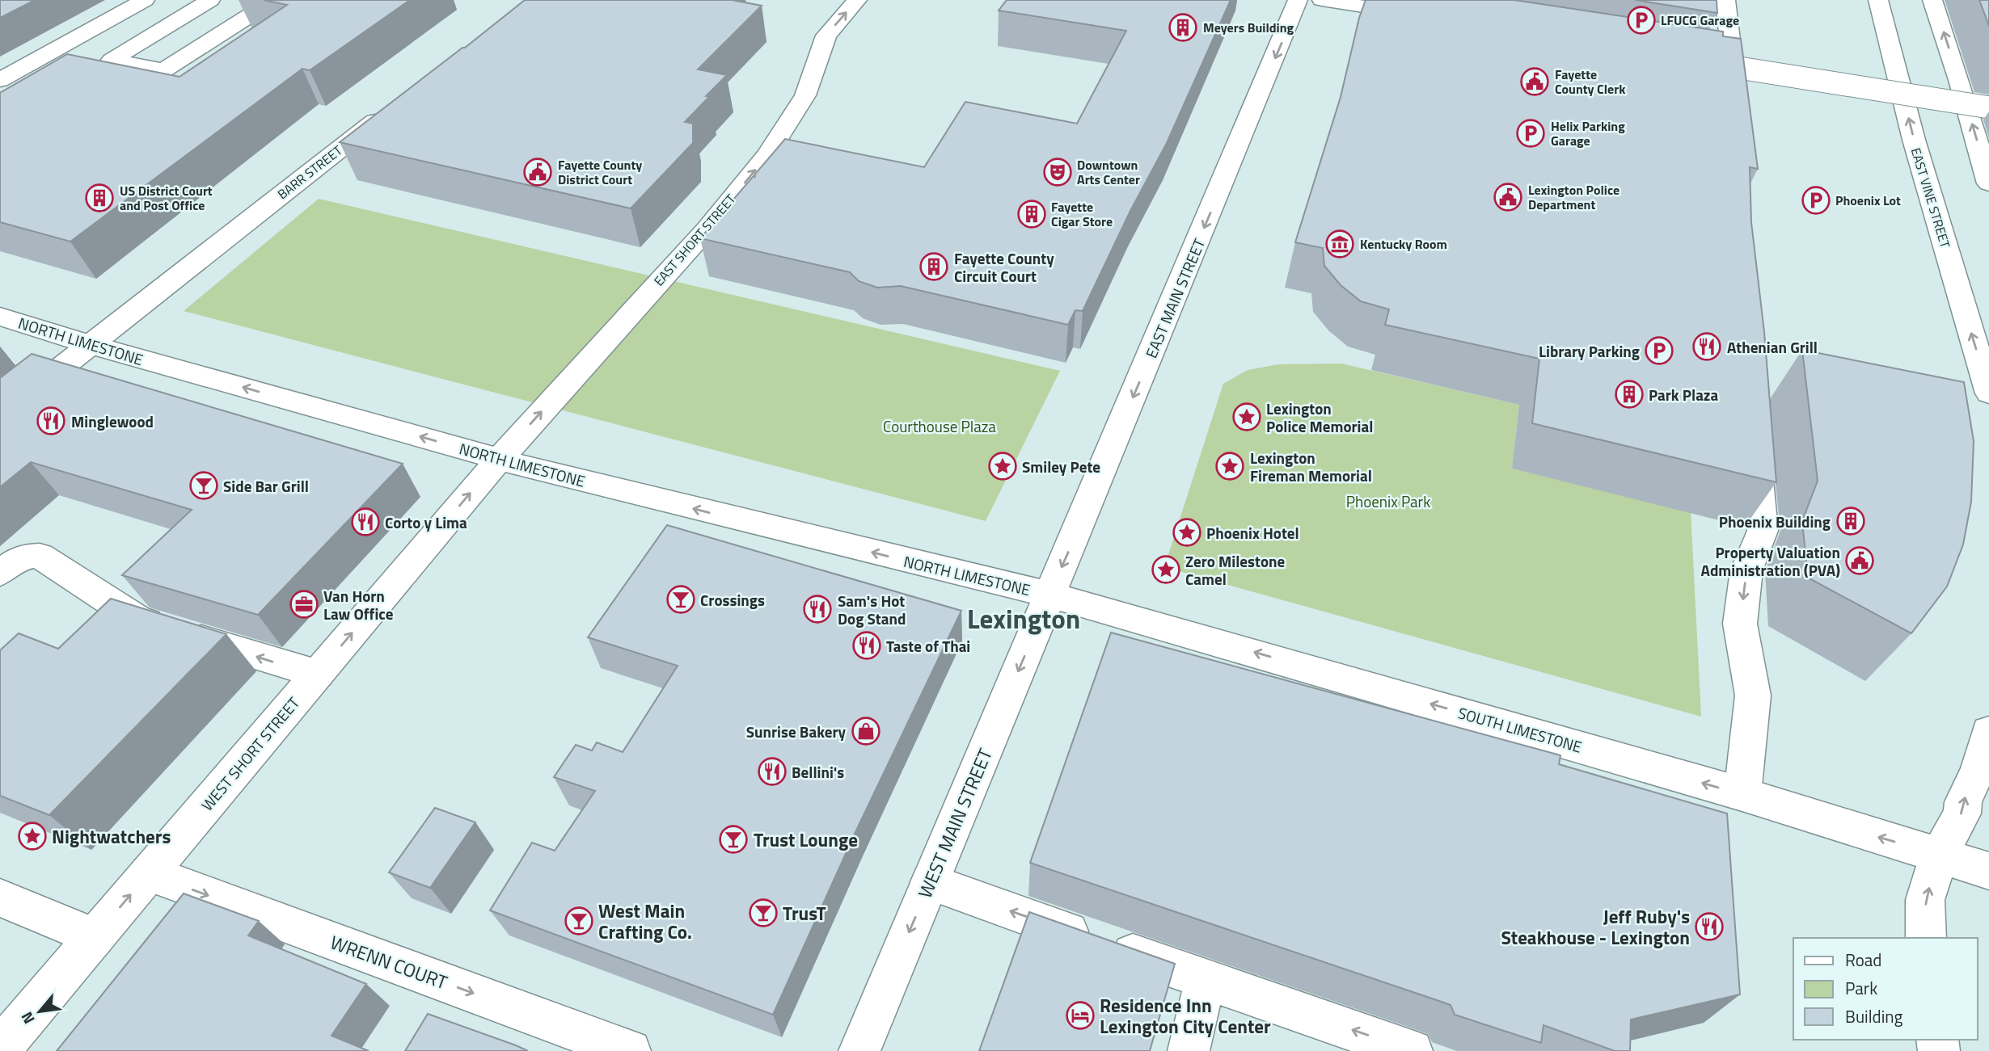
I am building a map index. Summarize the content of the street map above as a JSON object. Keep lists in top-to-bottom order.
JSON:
{
  "streets": {
    "main road": [
      "BARR STREET",
      "EAST VINE STREET",
      "EAST SHORT STREET",
      "EAST MAIN STREET",
      "NORTH LIMESTONE",
      "SOUTH LIMESTONE",
      "WEST SHORT STREET",
      "WEST MAIN STREET",
      "WRENN COURT"
    ]
  },
  "crossings": [
    ["BARR STREET", "NORTH LIMESTONE"],
    ["EAST SHORT STREET", "NORTH LIMESTONE"],
    ["EAST SHORT STREET", "WEST SHORT STREET"],
    ["EAST MAIN STREET", "NORTH LIMESTONE"],
    ["EAST MAIN STREET", "SOUTH LIMESTONE"],
    ["EAST MAIN STREET", "WEST MAIN STREET"],
    ["NORTH LIMESTONE", "SOUTH LIMESTONE"],
    ["NORTH LIMESTONE", "WEST SHORT STREET"],
    ["NORTH LIMESTONE", "WEST MAIN STREET"],
    ["SOUTH LIMESTONE", "WEST MAIN STREET"],
    ["WEST SHORT STREET", "WRENN COURT"]
  ],
  "one_way": [
    "EAST SHORT STREET",
    "EAST MAIN STREET",
    "SOUTH LIMESTONE",
    "WEST SHORT STREET",
    "WEST MAIN STREET",
    "WRENN COURT"
  ],
  "districts": ["Lexington"],
  "parks": ["Courthouse Plaza", "Phoenix Park"],
  "places": {
    "parking": [
      "LFUCG Garage",
      "Helix Parking Garage",
      "Phoenix Lot",
      "Library Parking"
    ],
    "building": [
      "Meyers Building",
      "US District Court and Post Office",
      "Fayette Cigar Store",
      "Fayette County Circuit Court",
      "Park Plaza",
      "Phoenix Building"
    ],
    "public building": [
      "Fayette County Clerk",
      "Fayette County District Court",
      "Lexington Police Department",
      "Property Valuation Administration (PVA)"
    ],
    "theatre": ["Downtown Arts Center"],
    "museum": ["Kentucky Room"],
    "restaurant": [
      "Athenian Grill",
      "Minglewood",
      "Corto y Lima",
      "Sam's Hot Dog Stand",
      "Taste of Thai",
      "Bellini's",
      "Jeff Ruby's Steakhouse - Lexington"
    ],
    "place": [
      "Lexington Police Memorial",
      "Smiley Pete",
      "Lexington Fireman Memorial",
      "Phoenix Hotel",
      "Zero Milestone Camel",
      "Nightwatchers"
    ],
    "bar": [
      "Side Bar Grill",
      "Crossings",
      "Trust Lounge",
      "TrusT",
      "West Main Crafting Co."
    ],
    "office": ["Van Horn Law Office"],
    "shop": ["Sunrise Bakery"],
    "hotel": ["Residence Inn Lexington City Center"]
  },
  "legend": ["Road", "Park", "Building"],
  "north": "bottom left"
}
